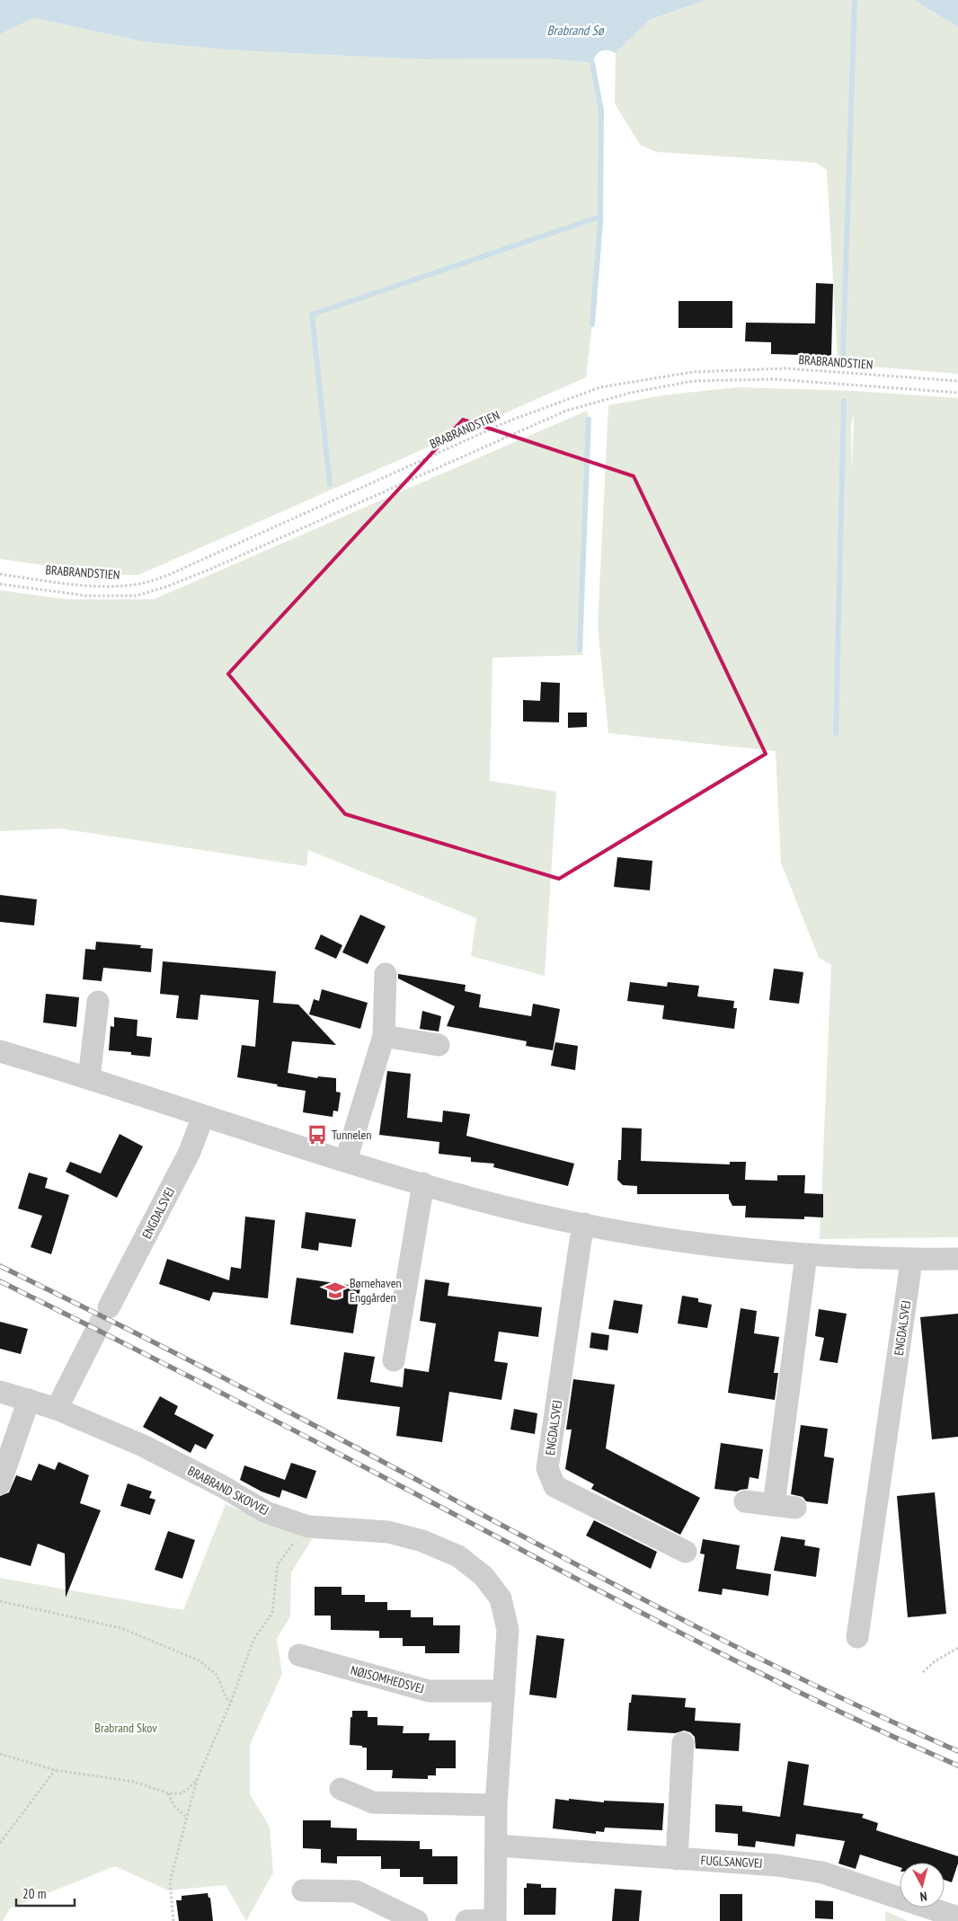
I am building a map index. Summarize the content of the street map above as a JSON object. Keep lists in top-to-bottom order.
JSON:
{
  "streets": {
    "street": [
      "ENGDALSVEJ",
      "BRABRAND SKOVVEJ",
      "NØJSOMHEDSVEJ",
      "FUGLSANGVEJ"
    ],
    "path": ["BRABRANDSTIEN"]
  },
  "crossings": [
    ["BRABRAND SKOVVEJ", "NØJSOMHEDSVEJ"]
  ],
  "water": ["Brabrand Sø"],
  "parks": ["Brabrand Skov"],
  "places": {
    "bus stop": ["Tunnelen"],
    "school or university": ["Børnehaven Enggården"]
  },
  "scale_bar": "20 m",
  "north": "bottom"
}
